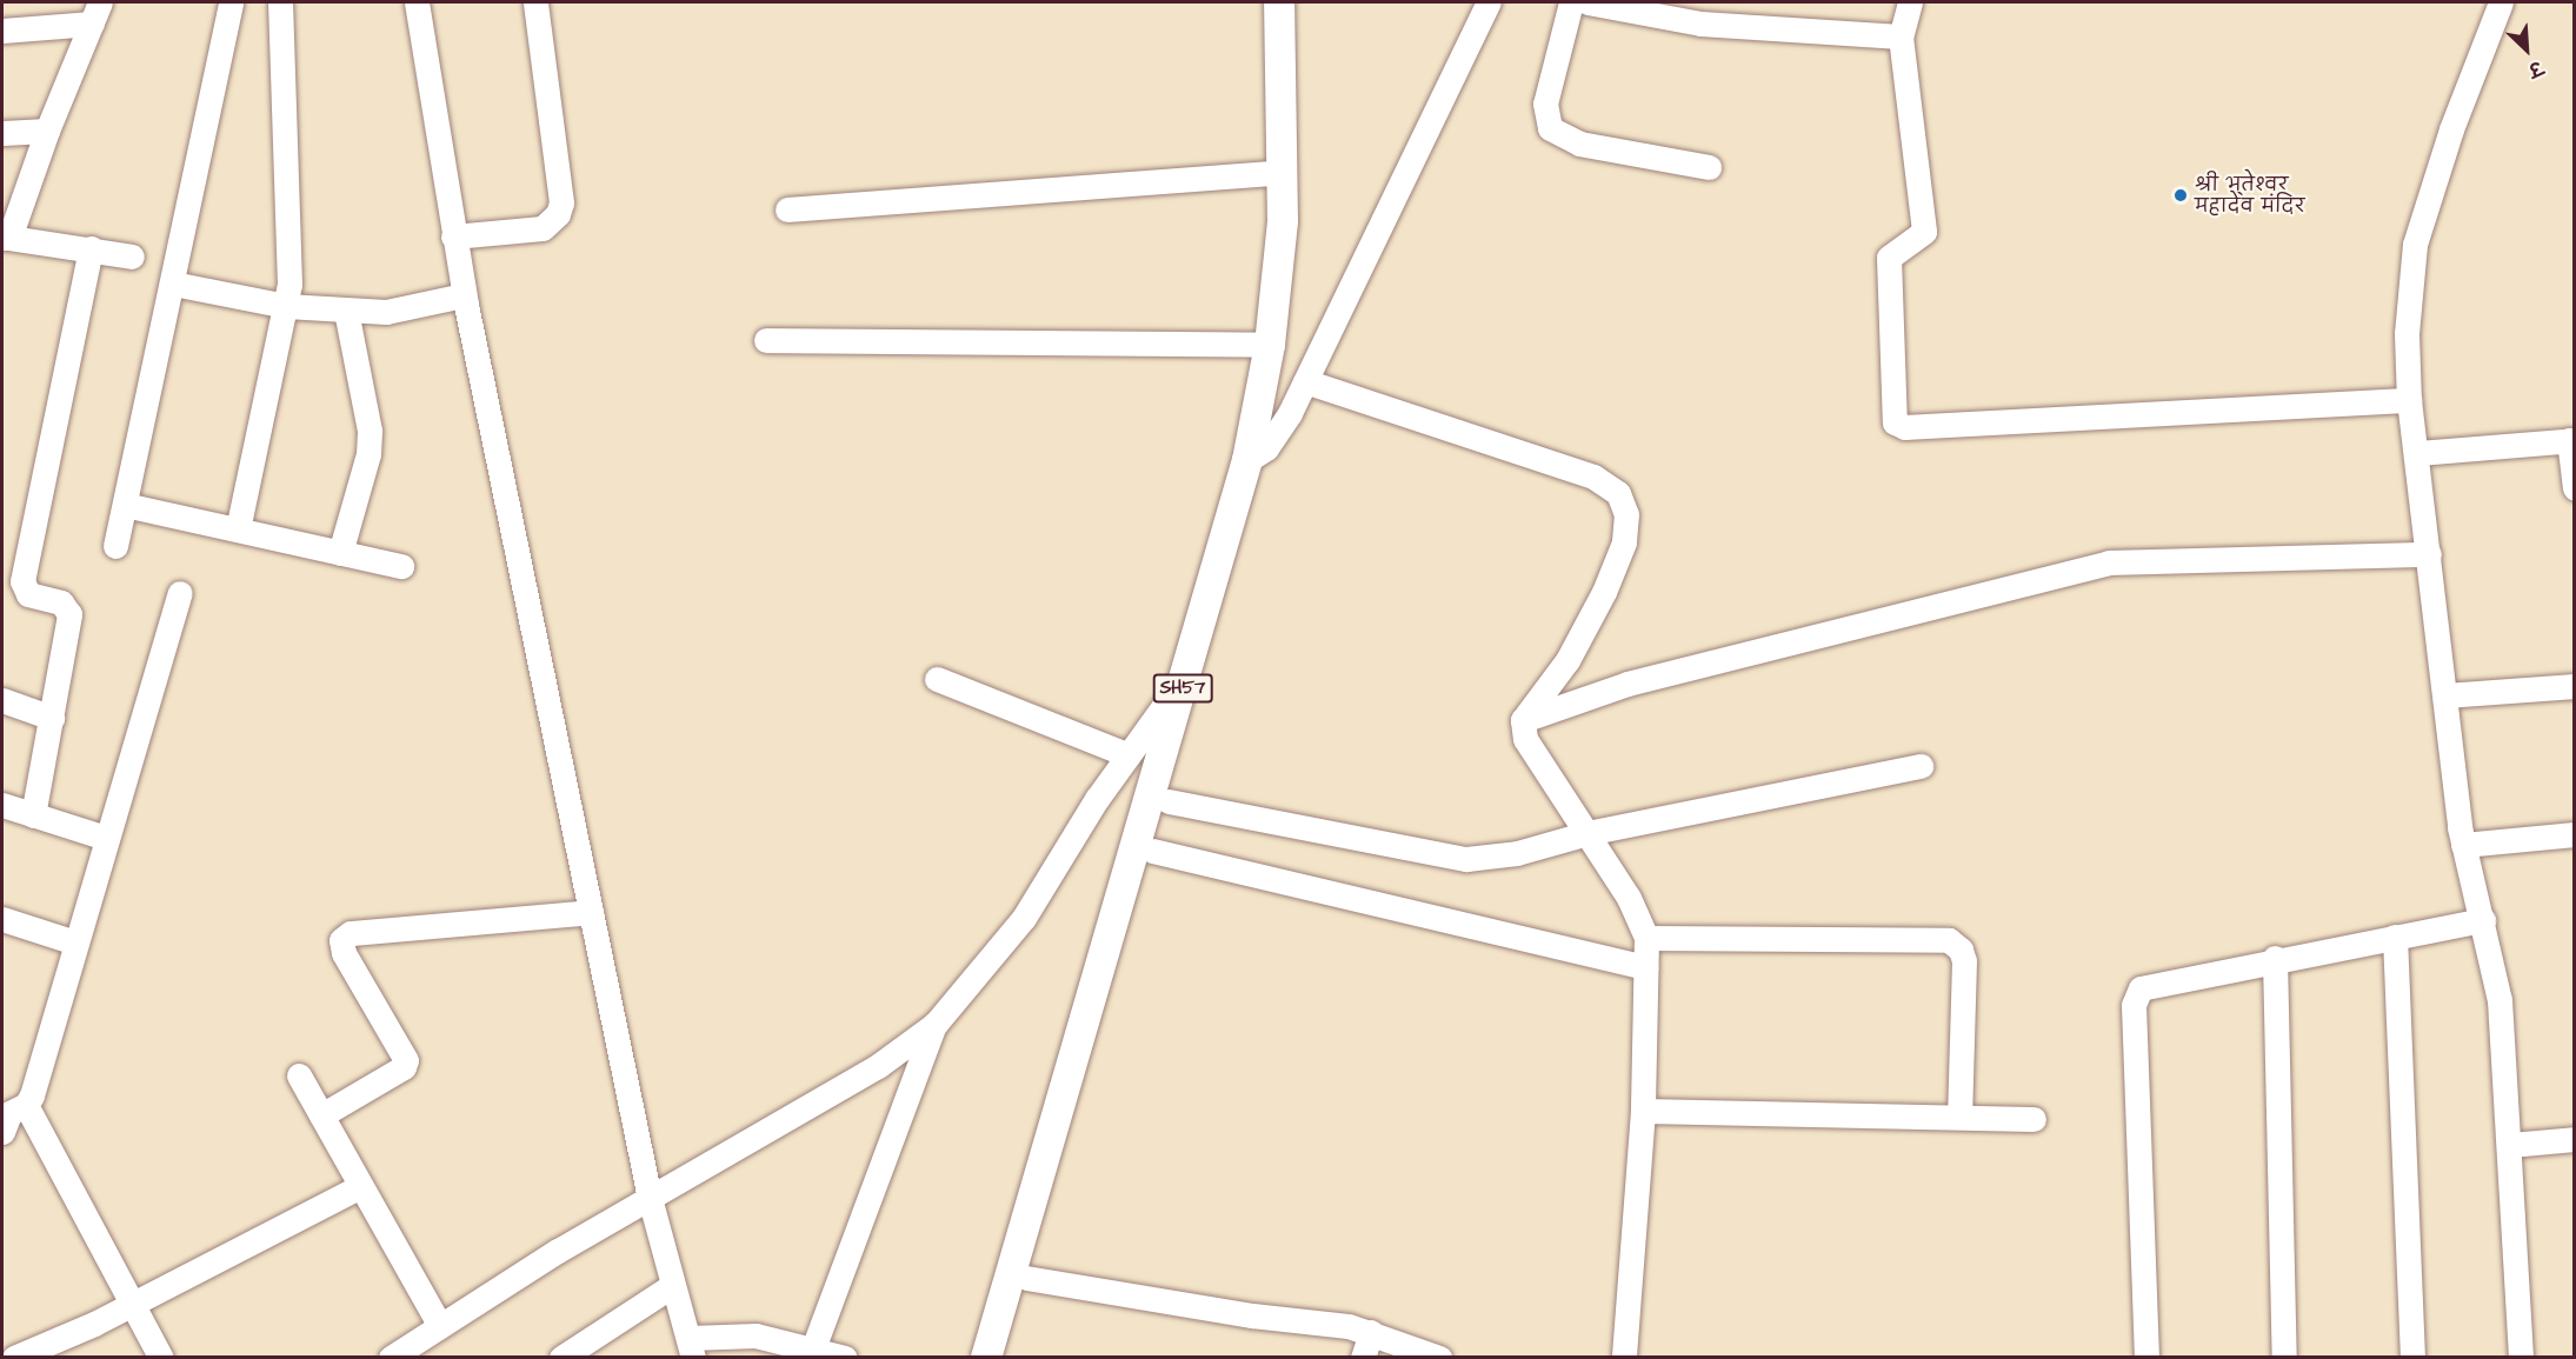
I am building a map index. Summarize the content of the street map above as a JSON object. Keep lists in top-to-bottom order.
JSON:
{
  "streets": {
    "main road": ["SH57"]
  },
  "places": ["श्री भूतेश्वर महादेव मंदिर"],
  "north": "bottom right"
}
